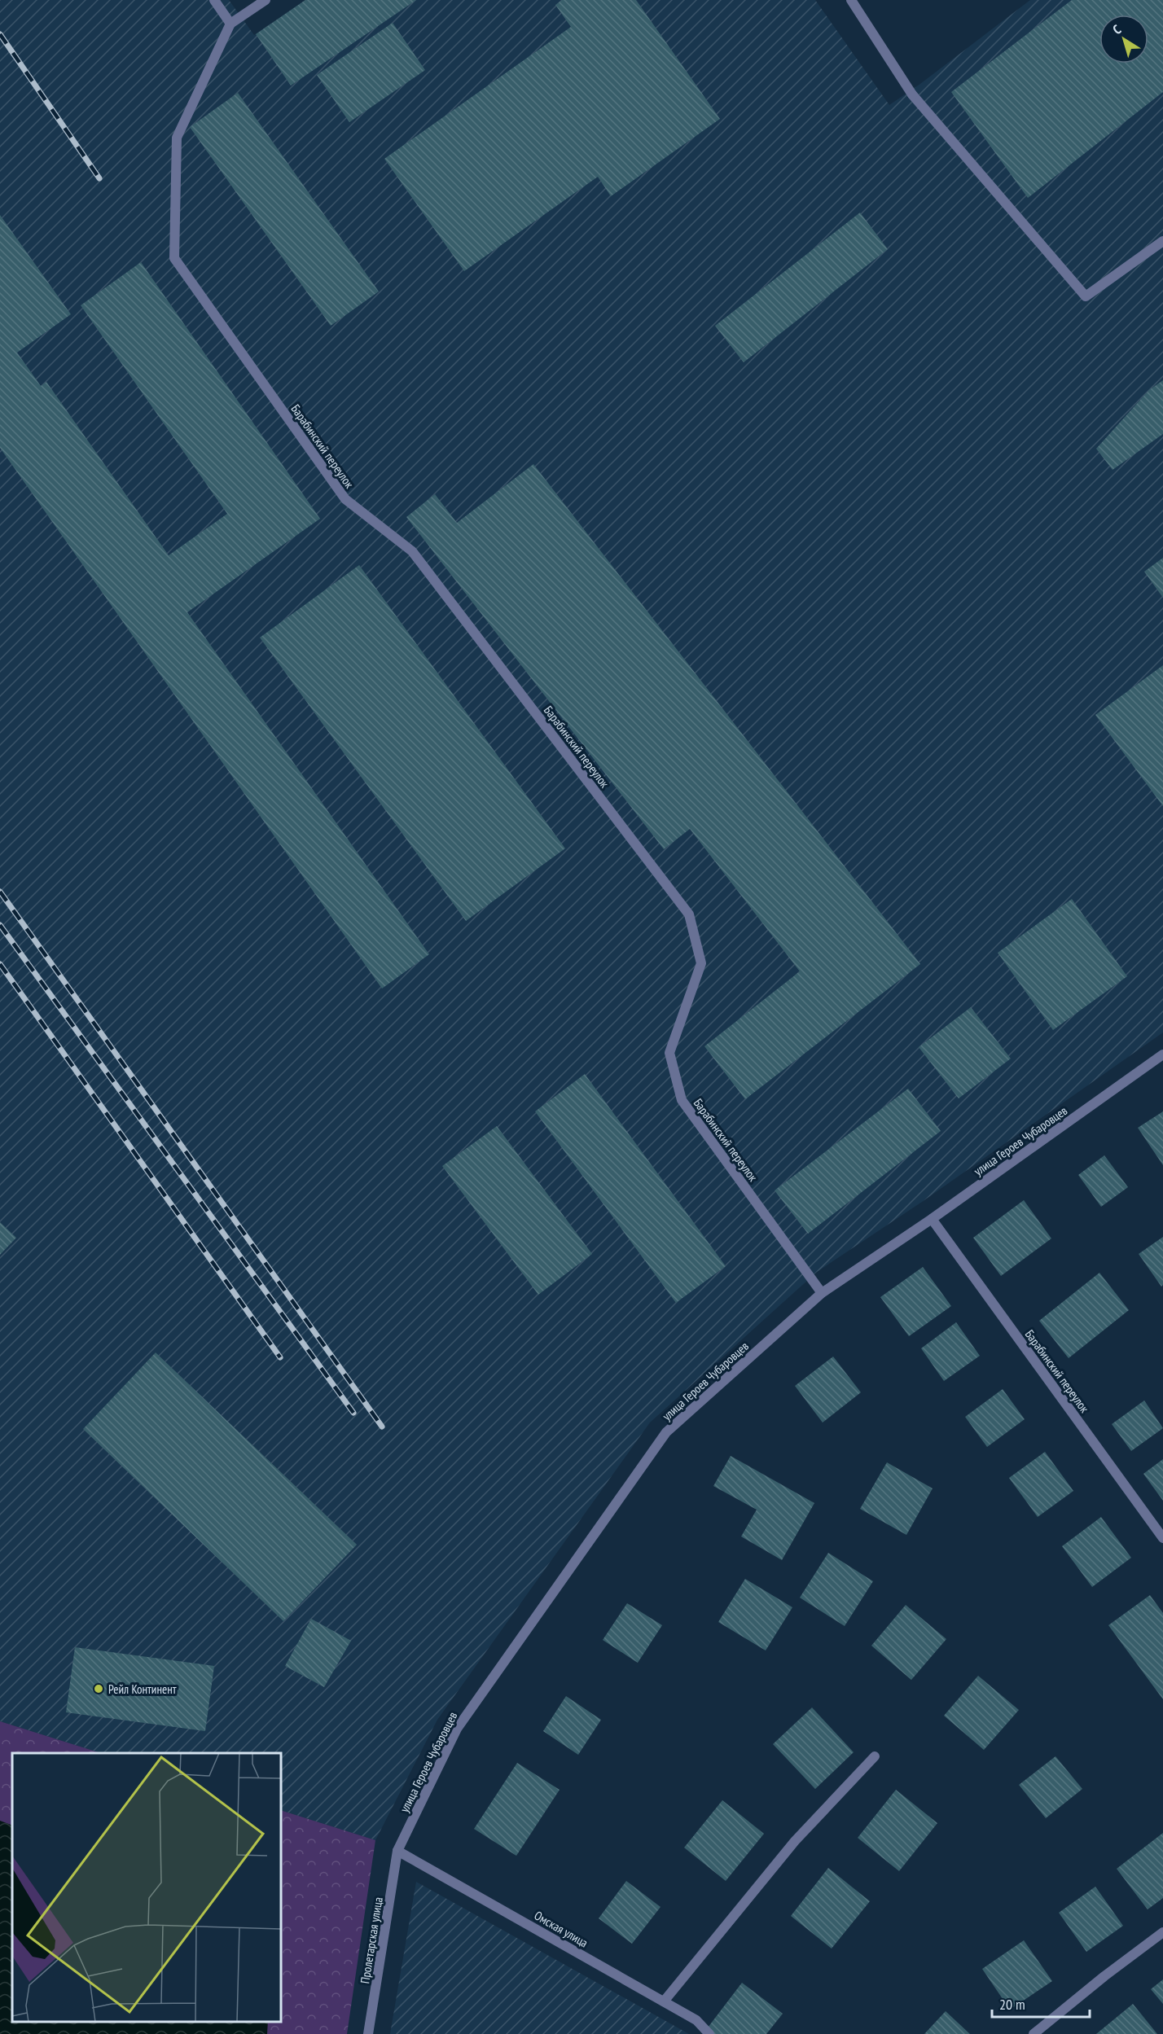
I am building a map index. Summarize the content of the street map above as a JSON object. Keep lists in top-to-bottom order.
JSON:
{
  "streets": {
    "street": [
      "Барабинский переулок",
      "улица Героев Чубаровцев",
      "Омская улица",
      "Пролетарская улица"
    ]
  },
  "crossings": [
    ["Барабинский переулок", "улица Героев Чубаровцев"],
    ["улица Героев Чубаровцев", "Омская улица"],
    ["улица Героев Чубаровцев", "Пролетарская улица"],
    ["Омская улица", "Пролетарская улица"]
  ],
  "places": ["Рейл Континент"],
  "scale_bar": "20 m",
  "north": "top left"
}
